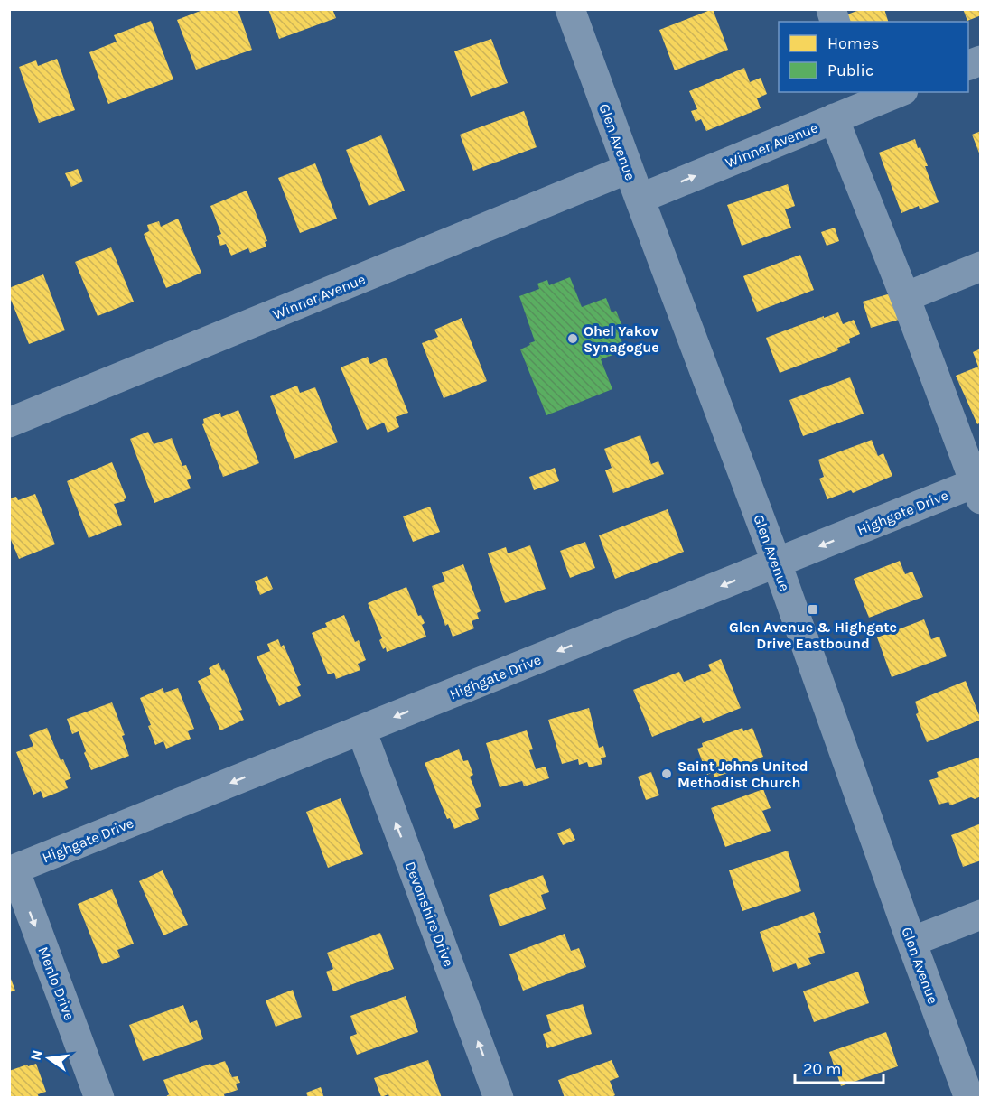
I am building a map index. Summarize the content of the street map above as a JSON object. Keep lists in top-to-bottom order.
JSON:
{
  "streets": {
    "street": [
      "Glen Avenue",
      "Winner Avenue",
      "Highgate Drive",
      "Devonshire Drive",
      "Menlo Drive"
    ]
  },
  "crossings": [
    ["Glen Avenue", "Winner Avenue"],
    ["Glen Avenue", "Highgate Drive"],
    ["Highgate Drive", "Devonshire Drive"],
    ["Highgate Drive", "Menlo Drive"]
  ],
  "one_way": ["Highgate Drive", "Devonshire Drive", "Menlo Drive"],
  "places": {
    "other": ["Ohel Yakov Synagogue", "Saint Johns United Methodist Church"],
    "transit": ["Glen Avenue & Highgate Drive Eastbound"]
  },
  "legend": ["Homes", "Public"],
  "scale_bar": "20 m",
  "north": "left"
}
